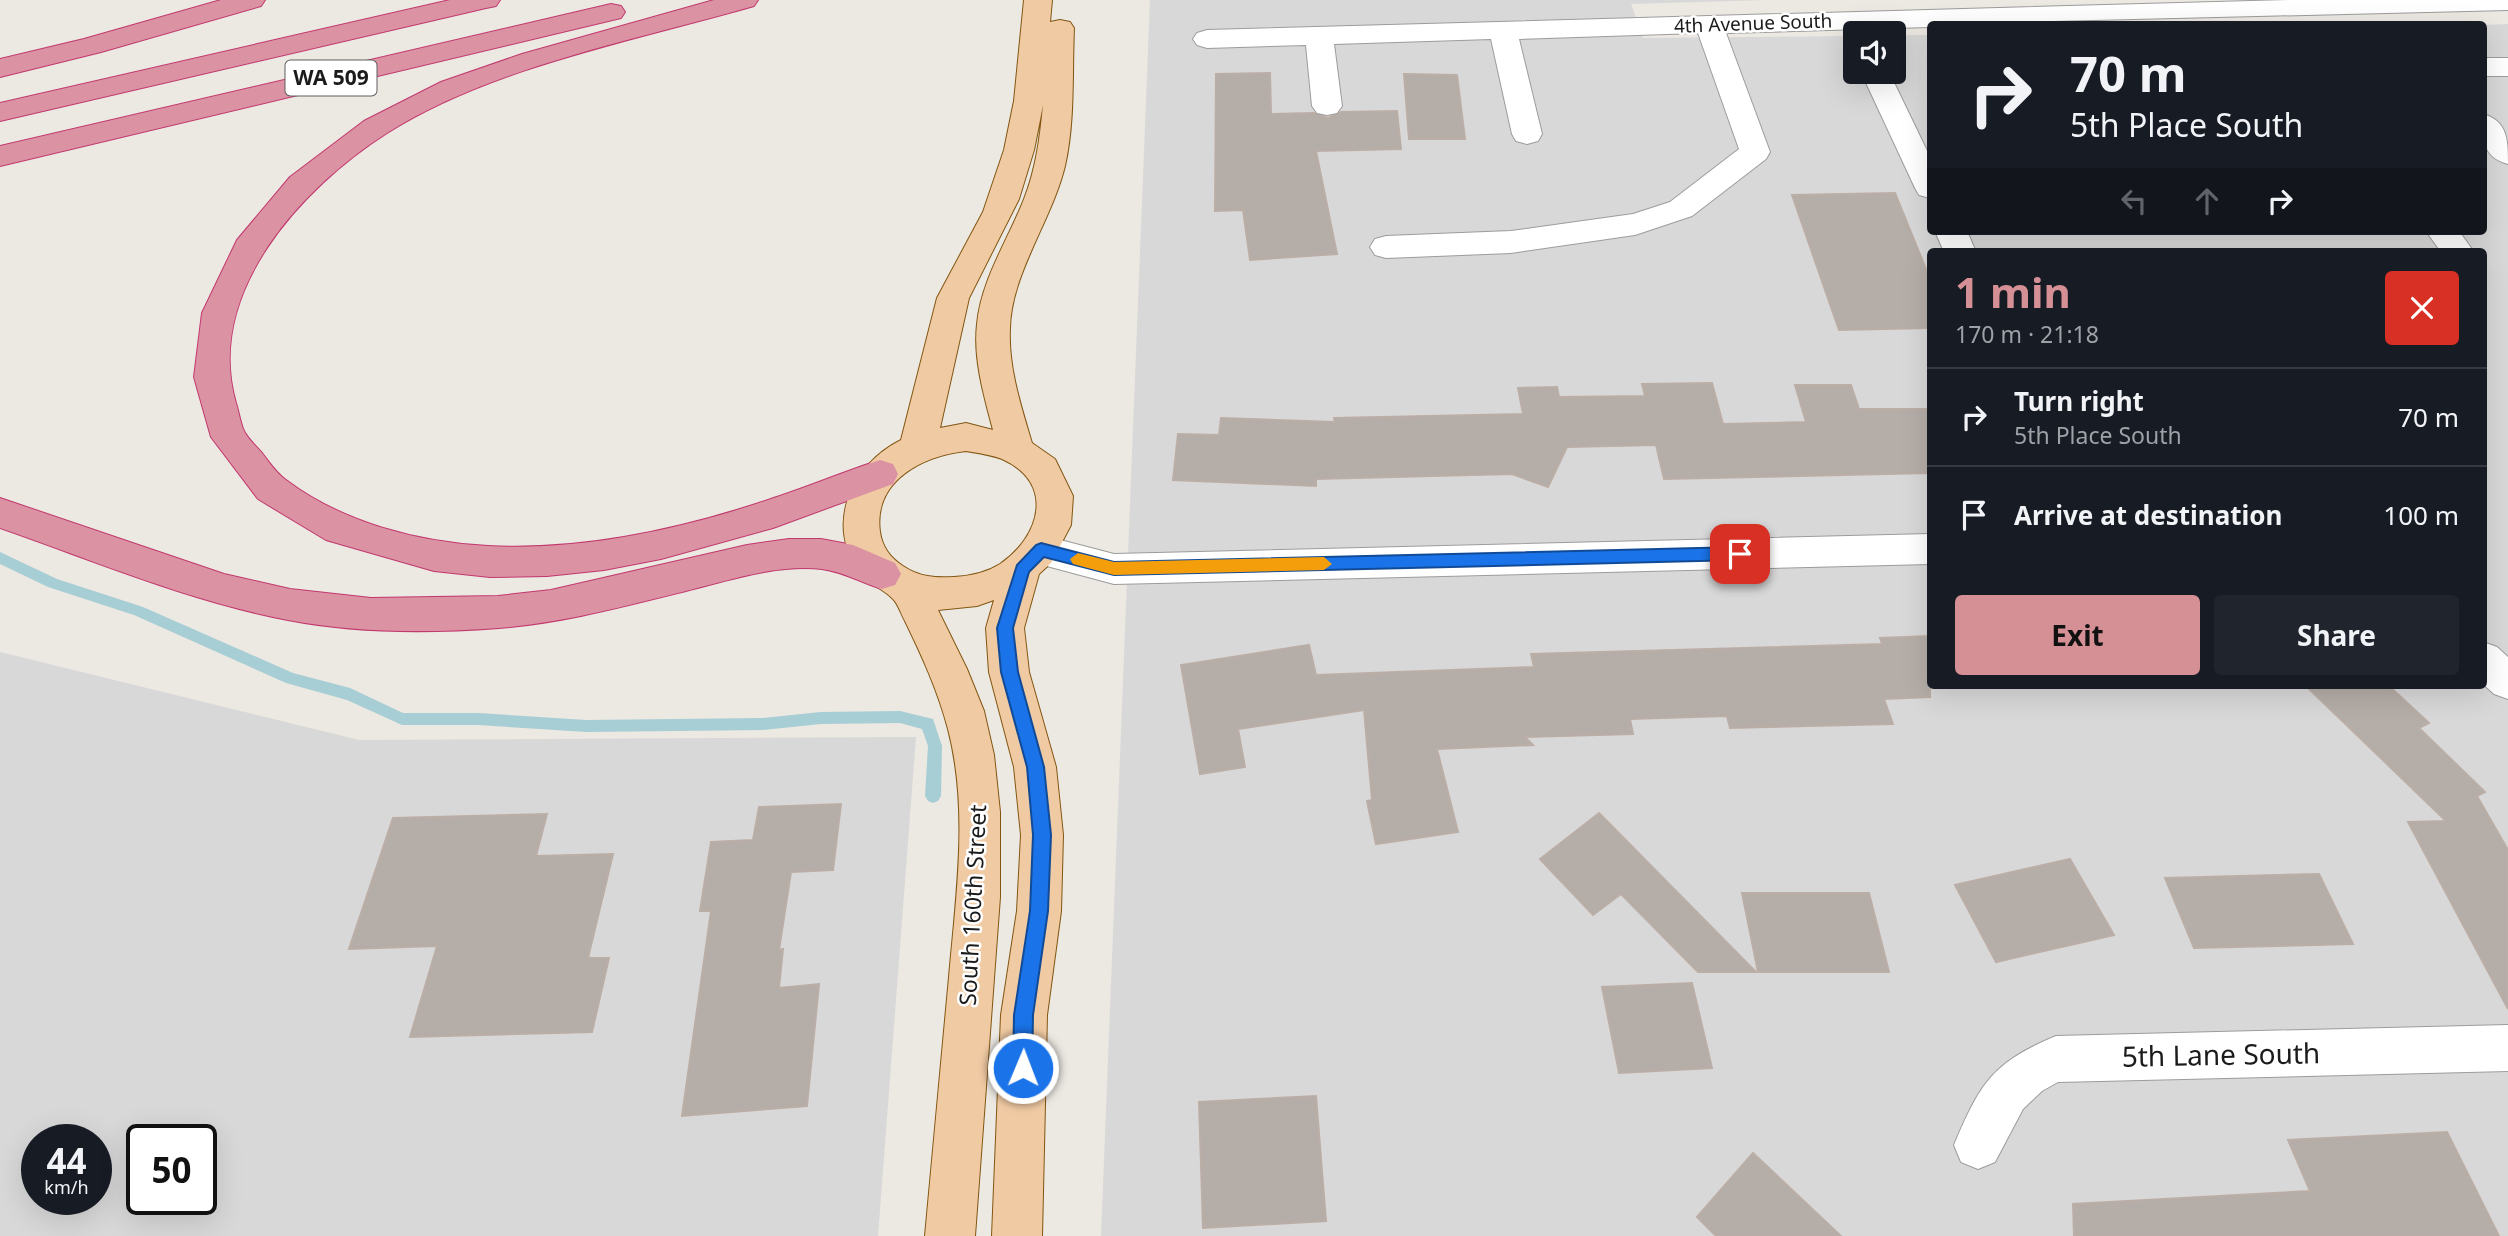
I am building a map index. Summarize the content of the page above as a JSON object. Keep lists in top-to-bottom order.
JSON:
{
  "streets": {
    "highway": ["WA 509"],
    "main road": ["South 160th Street"],
    "street": ["4th Avenue South", "5th Lane South"]
  },
  "page": {
    "turn": ["70 m", "5th Place South"],
    "heading": ["1 min", "170 m · 21:18"],
    "list": [
      {
        "name": "Turn right",
        "note": "5th Place South",
        "value": "70 m"
      },
      {
        "name": "Arrive at destination",
        "value": "100 m"
      }
    ],
    "buttons": ["Exit", "Share"],
    "speed": "44 km/h",
    "limit": "50"
  }
}
